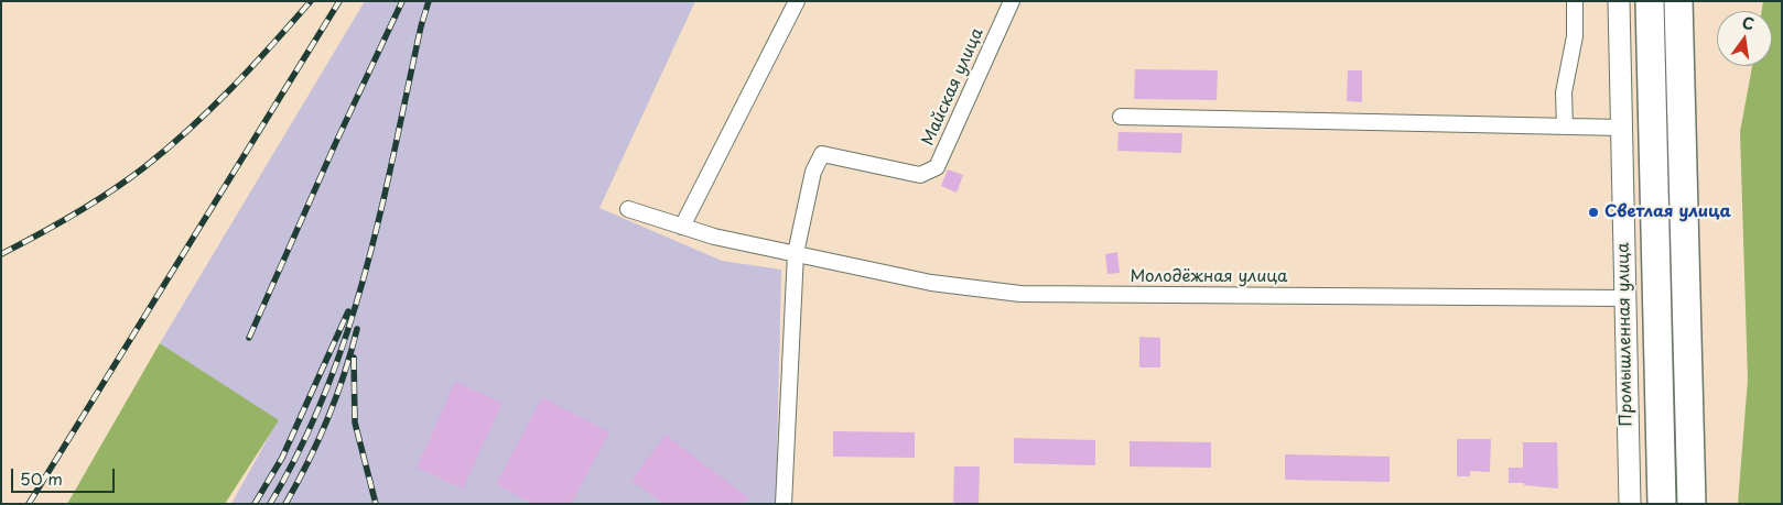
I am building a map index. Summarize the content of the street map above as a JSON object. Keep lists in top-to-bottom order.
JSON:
{
  "streets": {
    "street": ["Майская улица", "Молодёжная улица", "Промышленная улица"]
  },
  "crossings": [
    ["Майская улица", "Молодёжная улица"],
    ["Молодёжная улица", "Промышленная улица"]
  ],
  "places": ["Светлая улица"],
  "scale_bar": "50 m",
  "north": "top"
}
